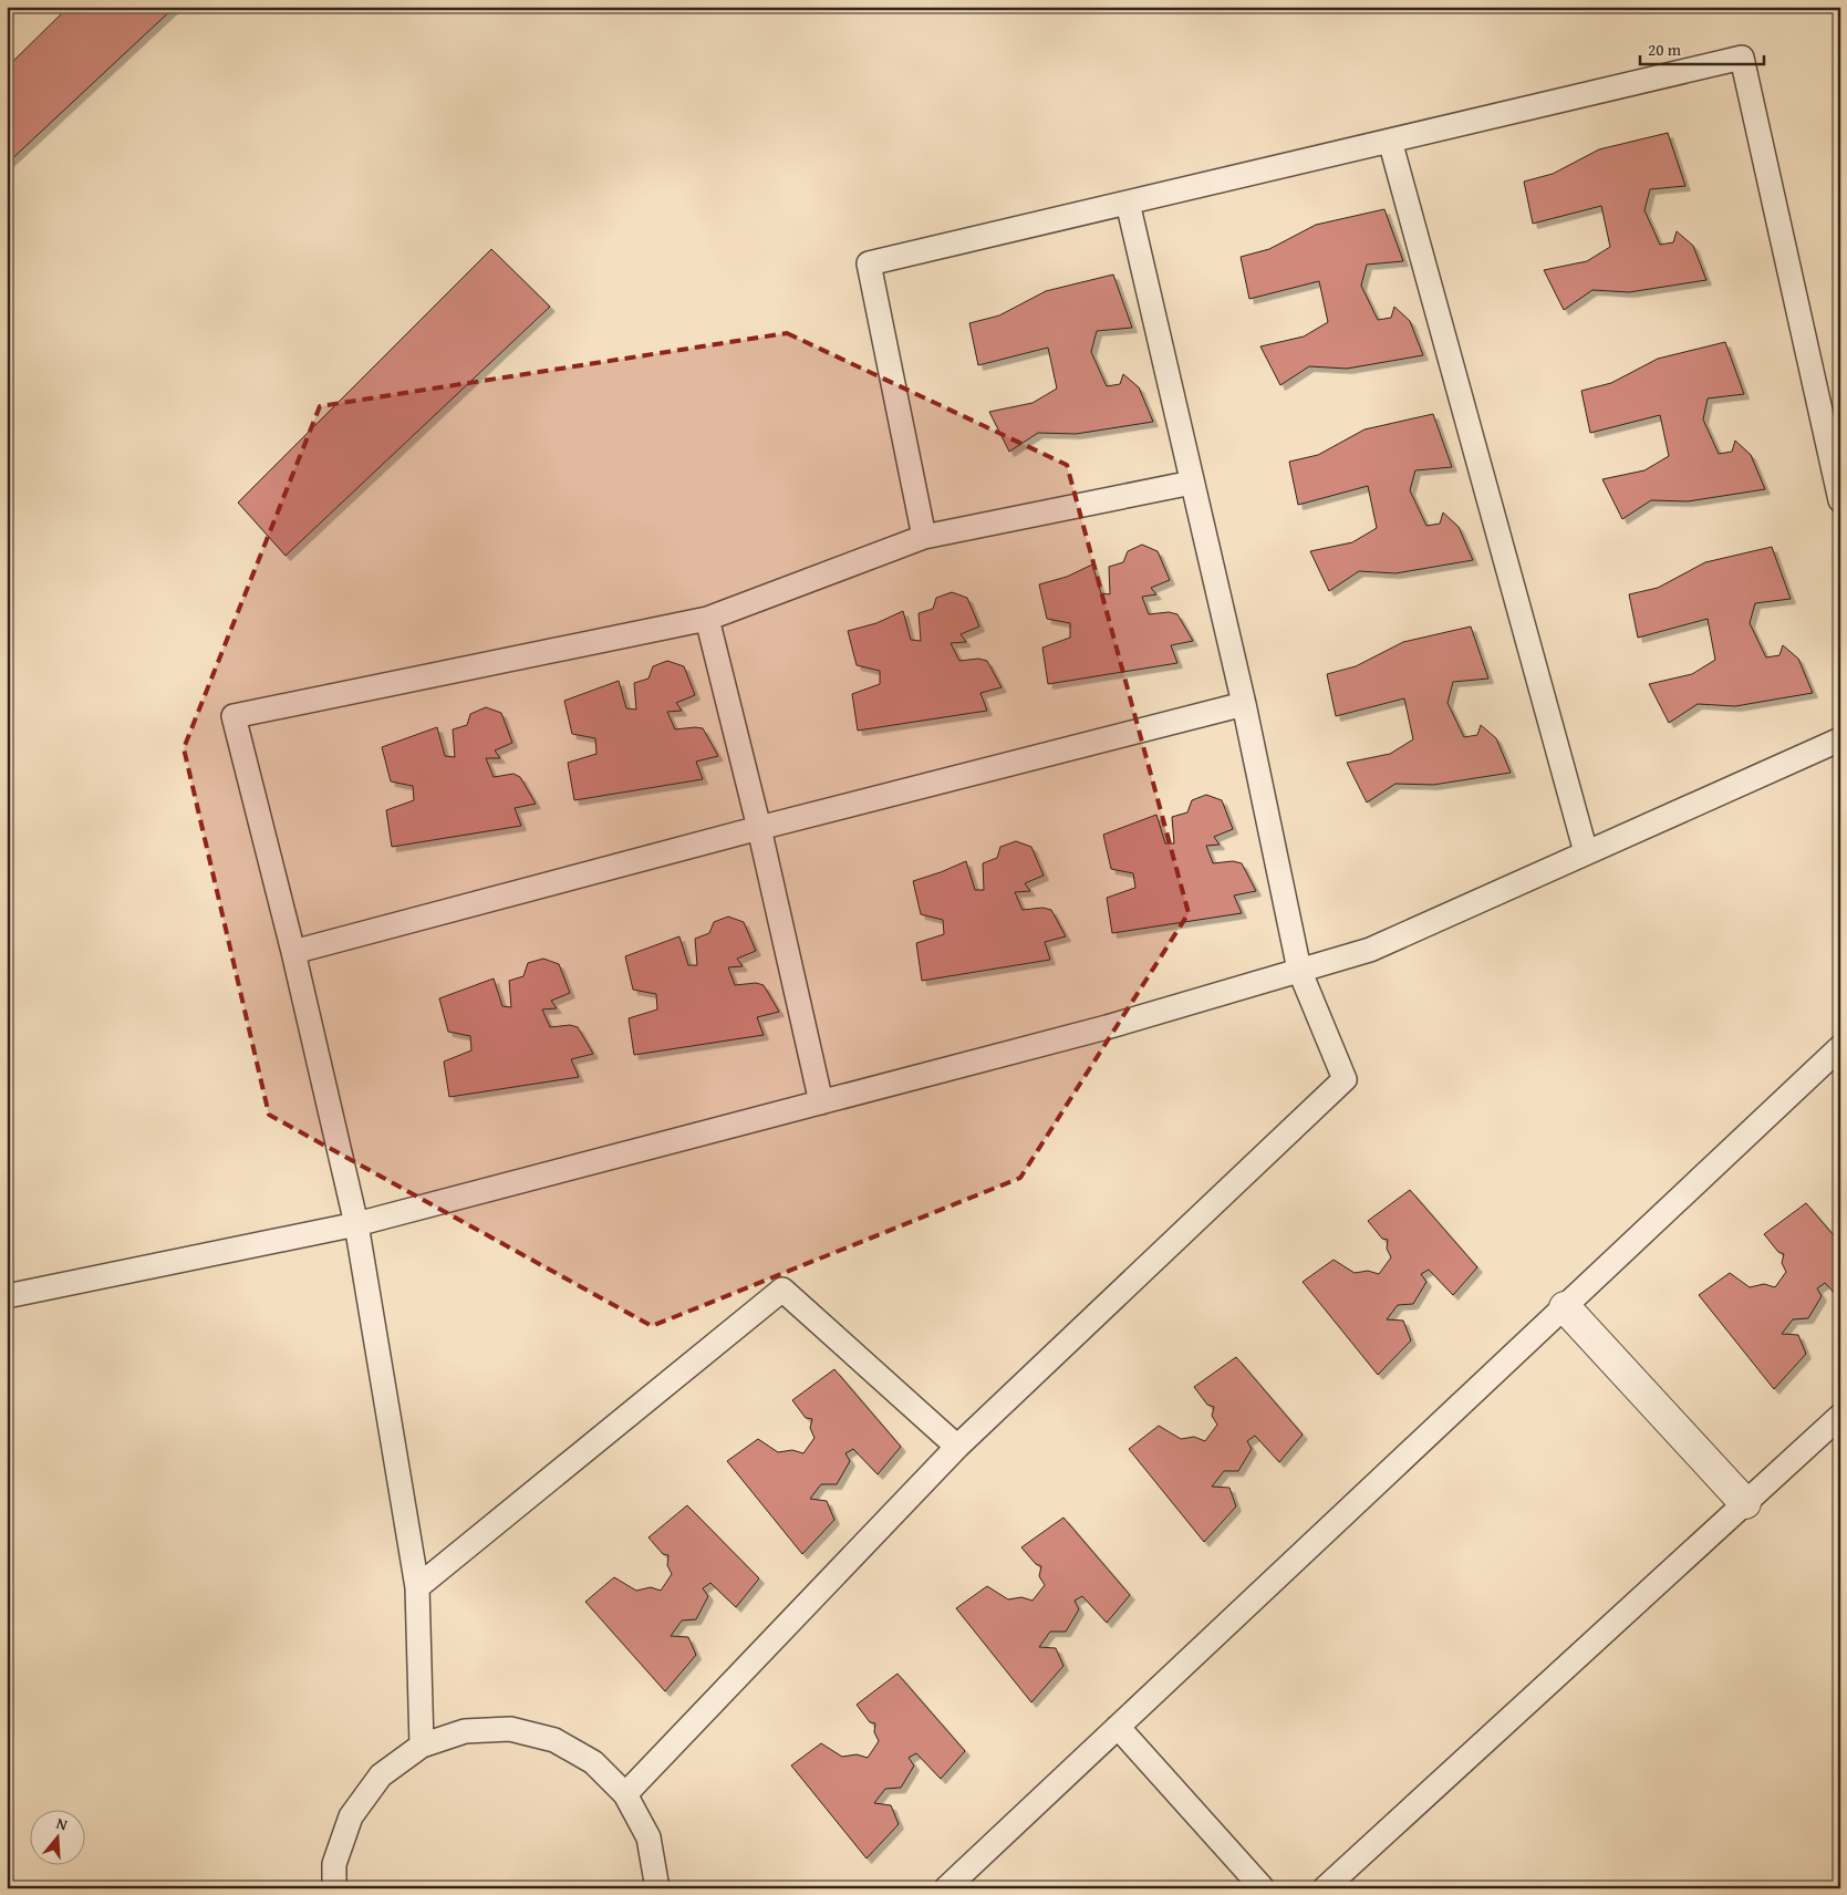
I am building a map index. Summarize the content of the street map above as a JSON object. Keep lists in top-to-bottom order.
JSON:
{
  "scale_bar": "20 m",
  "north": "top"
}
